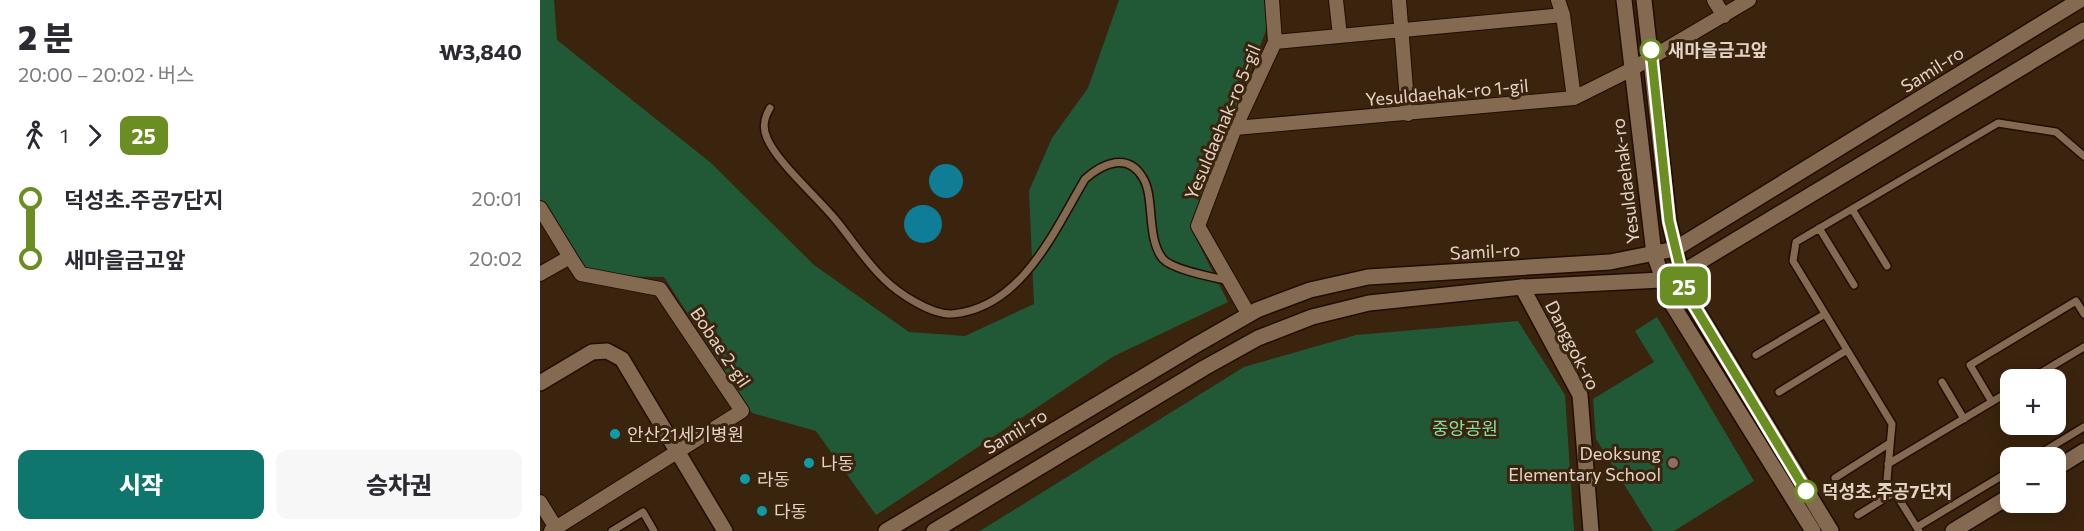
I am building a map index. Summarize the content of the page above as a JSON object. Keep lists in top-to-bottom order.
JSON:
{
  "streets": {
    "main road": ["Samil-ro", "Yesuldaehak-ro", "Danggok-ro"],
    "street": ["Yesuldaehak-ro 1-gil", "Yesuldaehak-ro 5-gil", "Bobae 2-gil"]
  },
  "crossings": [
    ["Samil-ro", "Yesuldaehak-ro 5-gil"],
    ["Samil-ro", "Yesuldaehak-ro"],
    ["Samil-ro", "Danggok-ro"],
    ["Yesuldaehak-ro 1-gil", "Yesuldaehak-ro 5-gil"],
    ["Yesuldaehak-ro 1-gil", "Yesuldaehak-ro"]
  ],
  "parks": ["중앙공원"],
  "places": [
    "새마을금고앞",
    "안산21세기병원",
    "나동",
    "Deoksung Elementary School",
    "라동",
    "덕성초.주공7단지",
    "다동"
  ],
  "lines": ["bus line 25"],
  "page": {
    "heading": ["2 분", "20:00 – 20:02 · 버스", "₩3,840"],
    "on_map": "25",
    "legs": ["1", "25"],
    "list": [
      {
        "name": "덕성초.주공7단지",
        "value": "20:01"
      },
      {
        "name": "새마을금고앞",
        "value": "20:02"
      }
    ],
    "map_buttons": ["+", "−"],
    "buttons": ["시작", "승차권"]
  }
}
